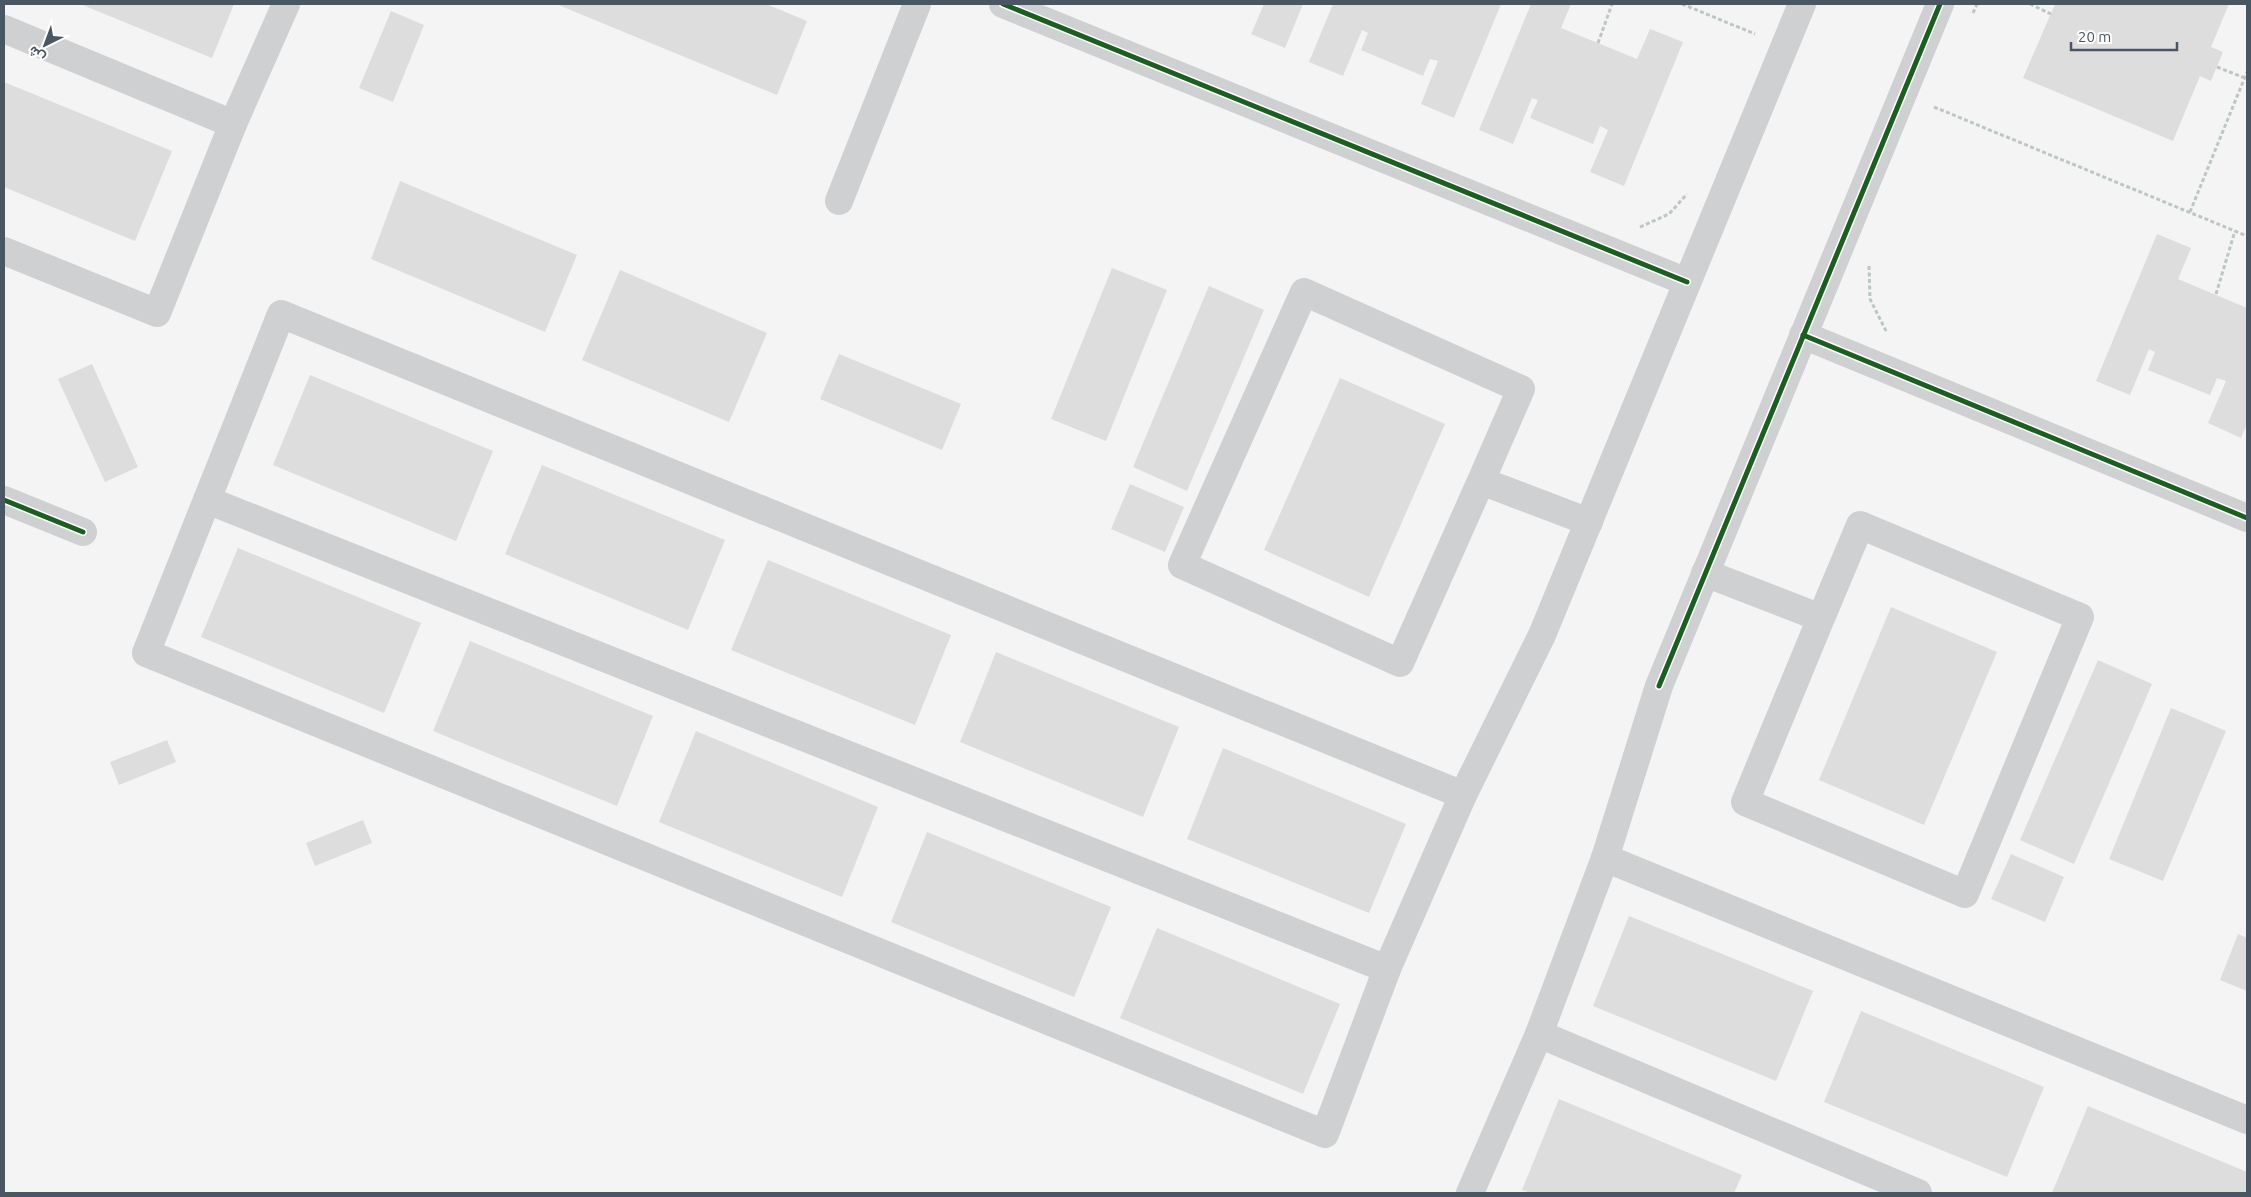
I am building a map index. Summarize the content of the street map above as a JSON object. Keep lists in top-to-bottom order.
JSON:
{
  "scale_bar": "20 m",
  "north": "bottom left"
}
